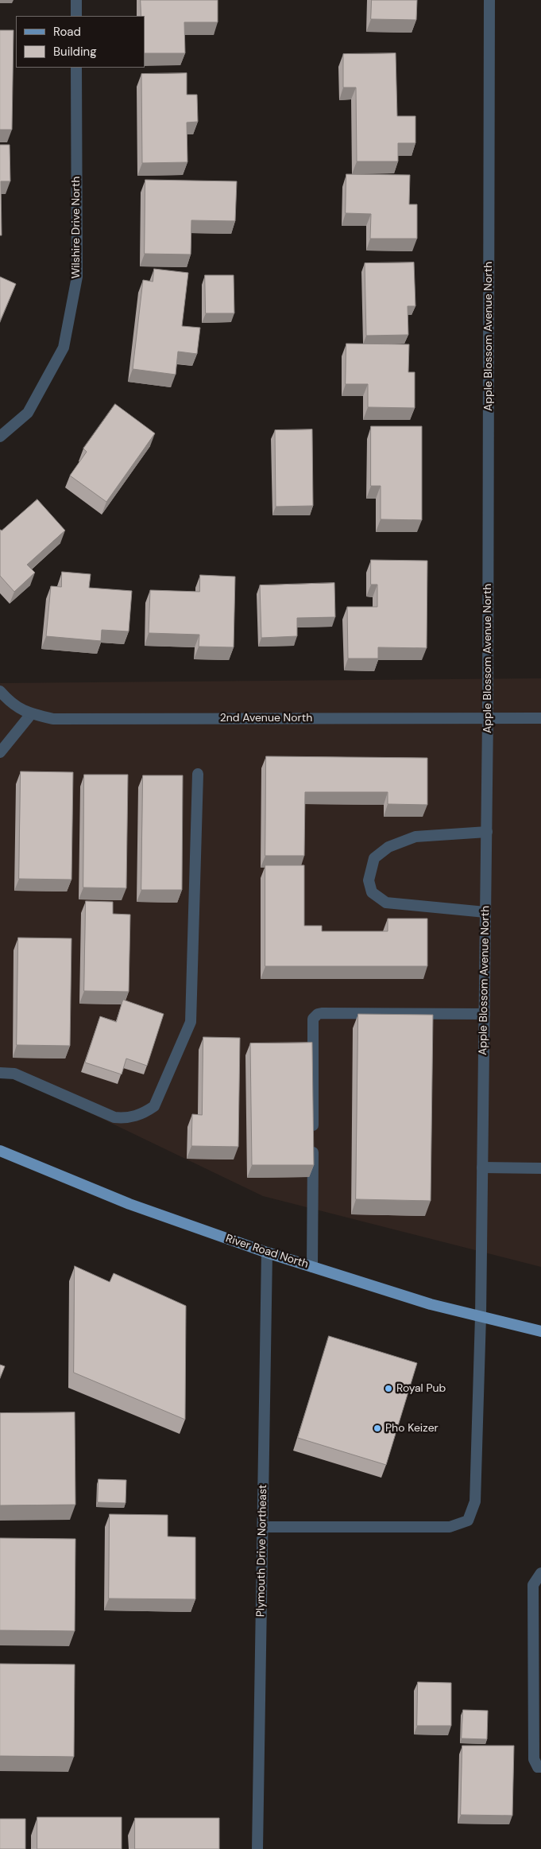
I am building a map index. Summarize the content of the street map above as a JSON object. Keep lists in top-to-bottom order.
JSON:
{
  "streets": {
    "main road": ["River Road North"],
    "street": [
      "Wilshire Drive North",
      "Apple Blossom Avenue North",
      "2nd Avenue North",
      "Plymouth Drive Northeast"
    ]
  },
  "crossings": [
    ["Apple Blossom Avenue North", "2nd Avenue North"],
    ["Apple Blossom Avenue North", "River Road North"],
    ["Apple Blossom Avenue North", "Plymouth Drive Northeast"],
    ["River Road North", "Plymouth Drive Northeast"]
  ],
  "places": ["Royal Pub", "Pho Keizer"],
  "legend": ["Road", "Building"]
}
